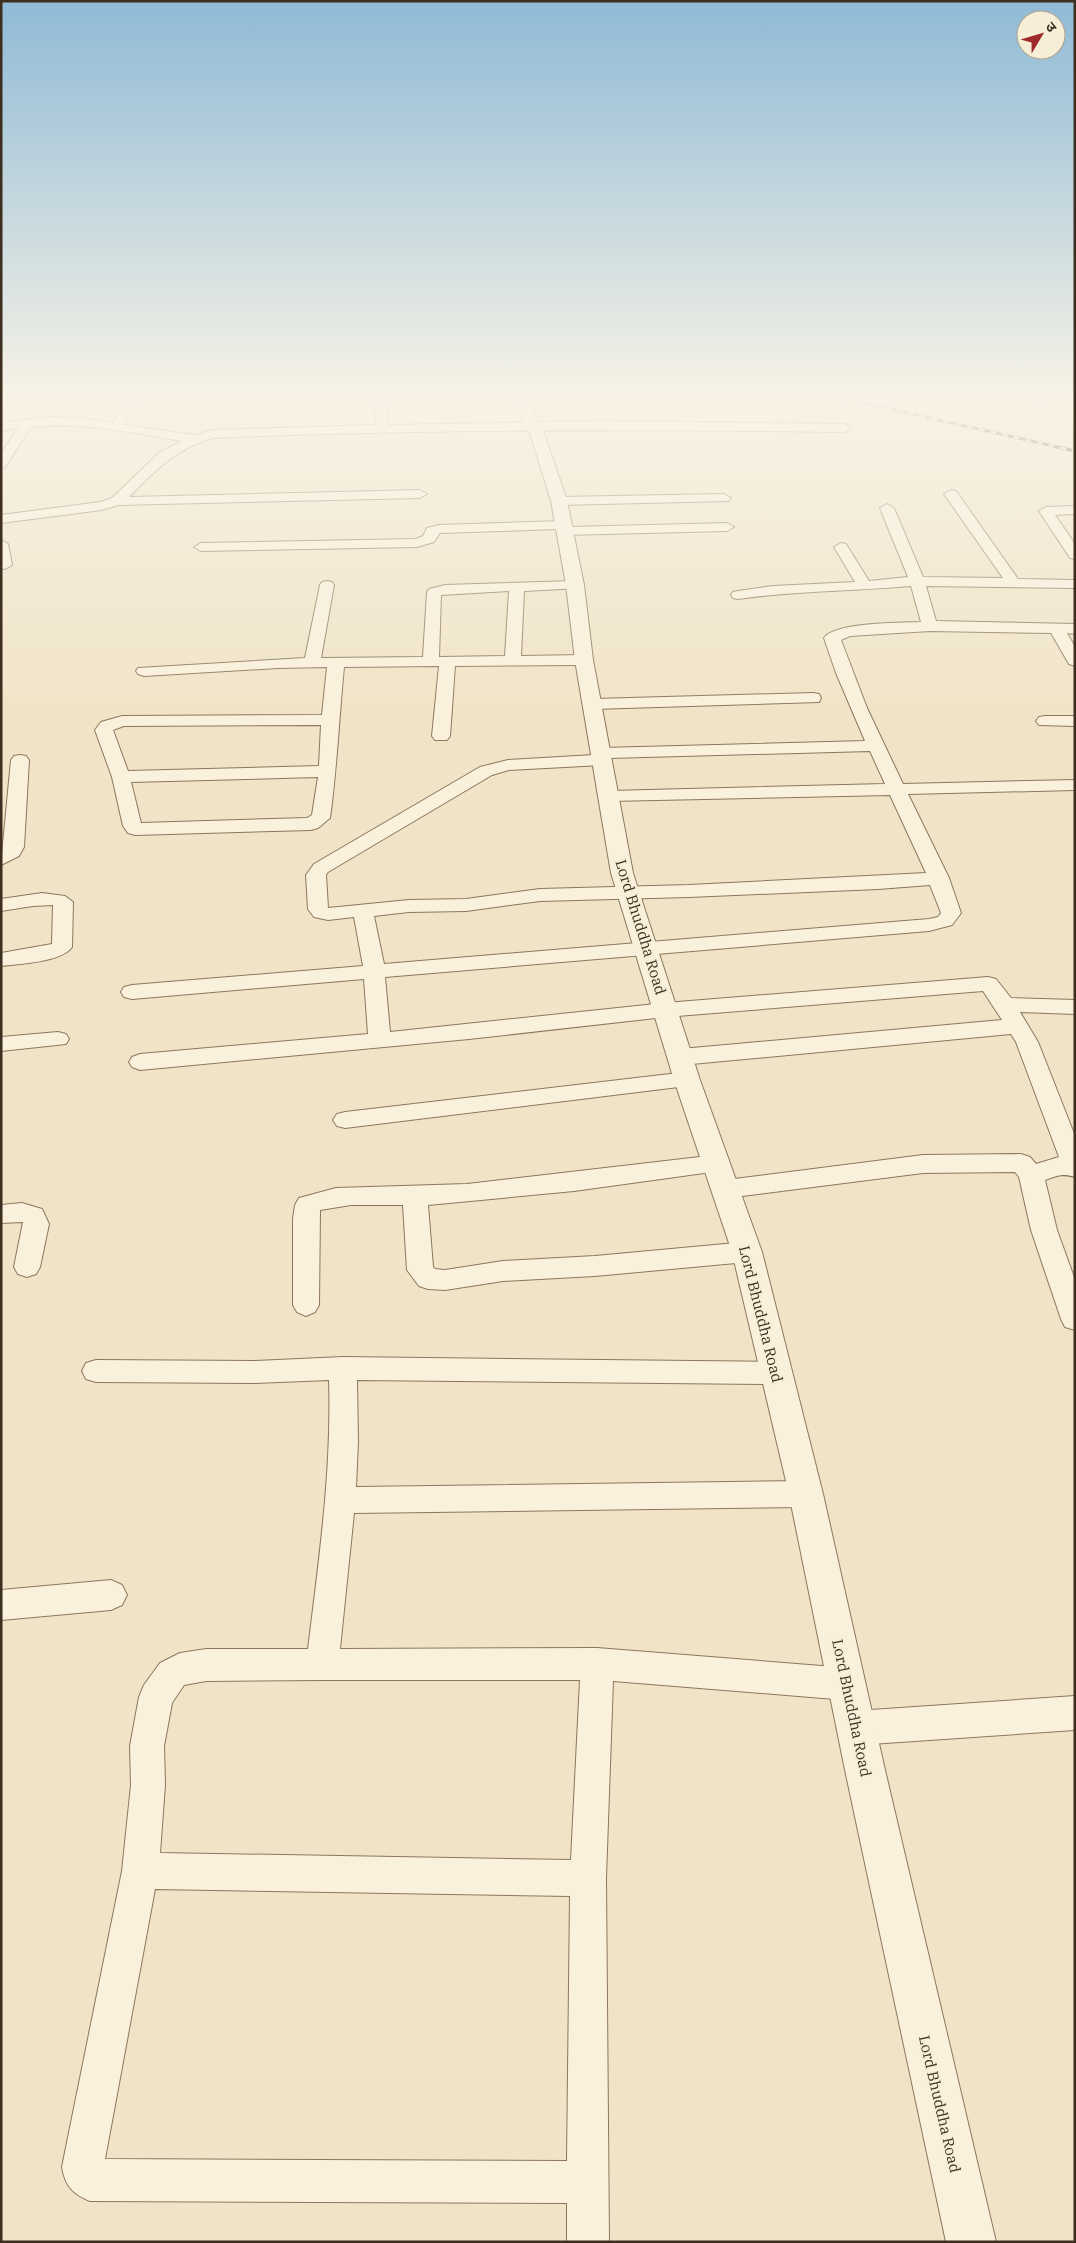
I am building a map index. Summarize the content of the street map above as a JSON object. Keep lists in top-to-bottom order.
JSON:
{
  "streets": {
    "street": ["Lord Bhuddha Road"]
  },
  "north": "top right"
}
